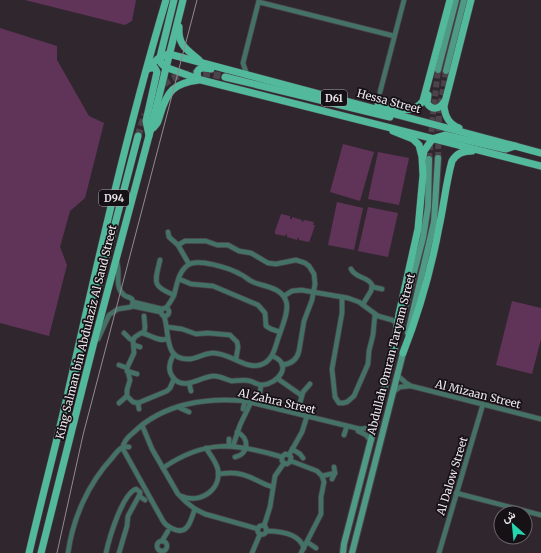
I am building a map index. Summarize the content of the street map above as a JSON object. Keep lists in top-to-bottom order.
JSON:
{
  "streets": {
    "main road": [
      "D61",
      "Hessa Street",
      "D94",
      "King Salman bin Abdulaziz Al Saud Street",
      "Abdullah Omran Taryam Street"
    ],
    "street": ["Al Mizaan Street", "Al Zahra Street", "Al Dalow Street"]
  },
  "crossings": [
    ["Hessa Street", "King Salman bin Abdulaziz Al Saud Street"],
    ["Abdullah Omran Taryam Street", "Al Mizaan Street"],
    ["Abdullah Omran Taryam Street", "Al Zahra Street"],
    ["Al Mizaan Street", "Al Dalow Street"]
  ],
  "north": "top left"
}
